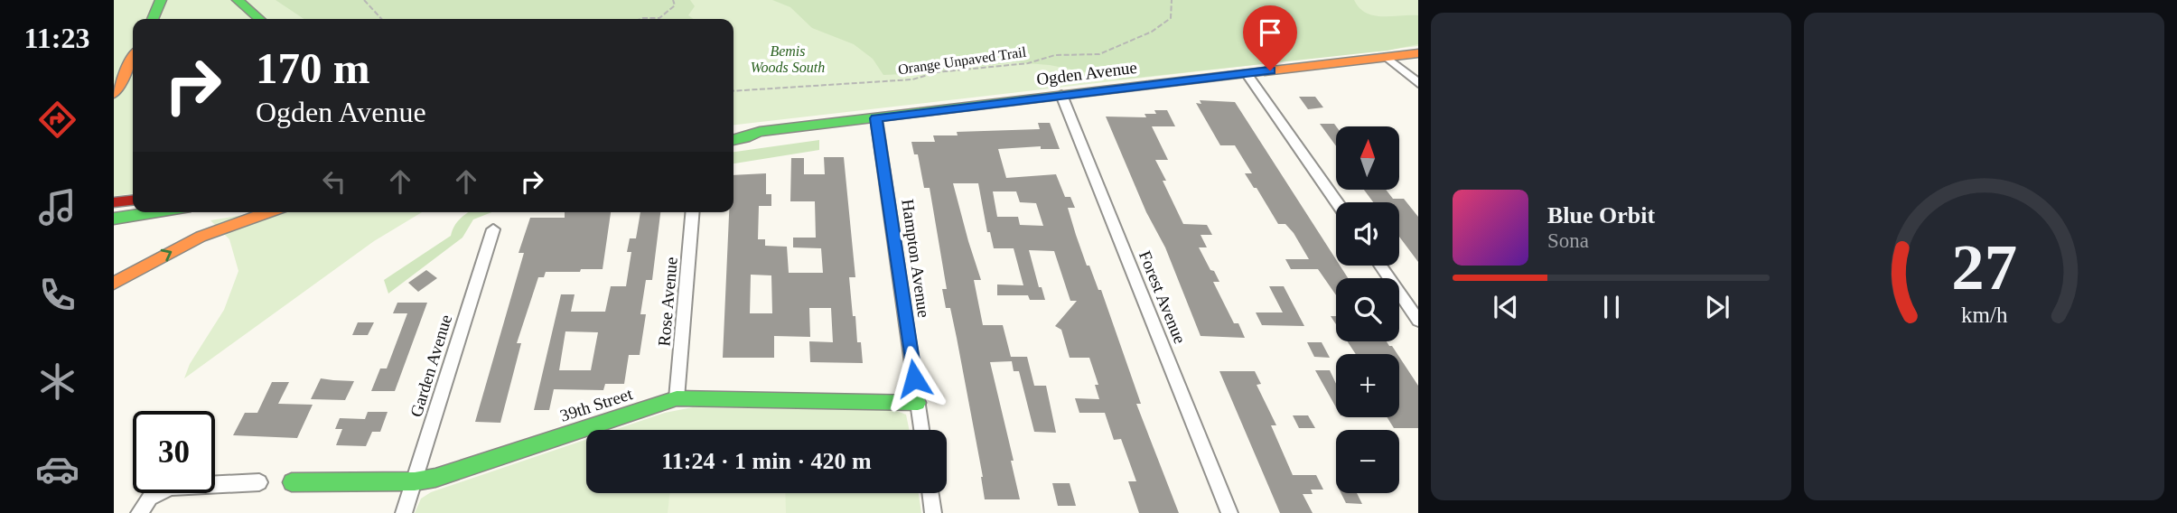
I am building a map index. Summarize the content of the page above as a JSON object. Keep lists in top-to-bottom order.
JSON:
{
  "streets": {
    "main road": ["Ogden Avenue", "39th Street"],
    "street": [
      "Hampton Avenue",
      "Forest Avenue",
      "Rose Avenue",
      "Garden Avenue"
    ],
    "path": ["Orange Unpaved Trail"]
  },
  "crossings": [
    ["Ogden Avenue", "Hampton Avenue"],
    ["Ogden Avenue", "Forest Avenue"],
    ["Hampton Avenue", "39th Street"],
    ["Rose Avenue", "39th Street"],
    ["Garden Avenue", "39th Street"]
  ],
  "parks": ["Bemis Woods South"],
  "north": "top",
  "page": {
    "tabs": "11:23",
    "turn": ["170 m", "Ogden Avenue"],
    "map_buttons": ["+", "−"],
    "song": ["Blue Orbit", "Sona"],
    "limit": "30",
    "trip": "11:24 · 1 min · 420 m",
    "gauge": ["27", "km/h"]
  }
}
